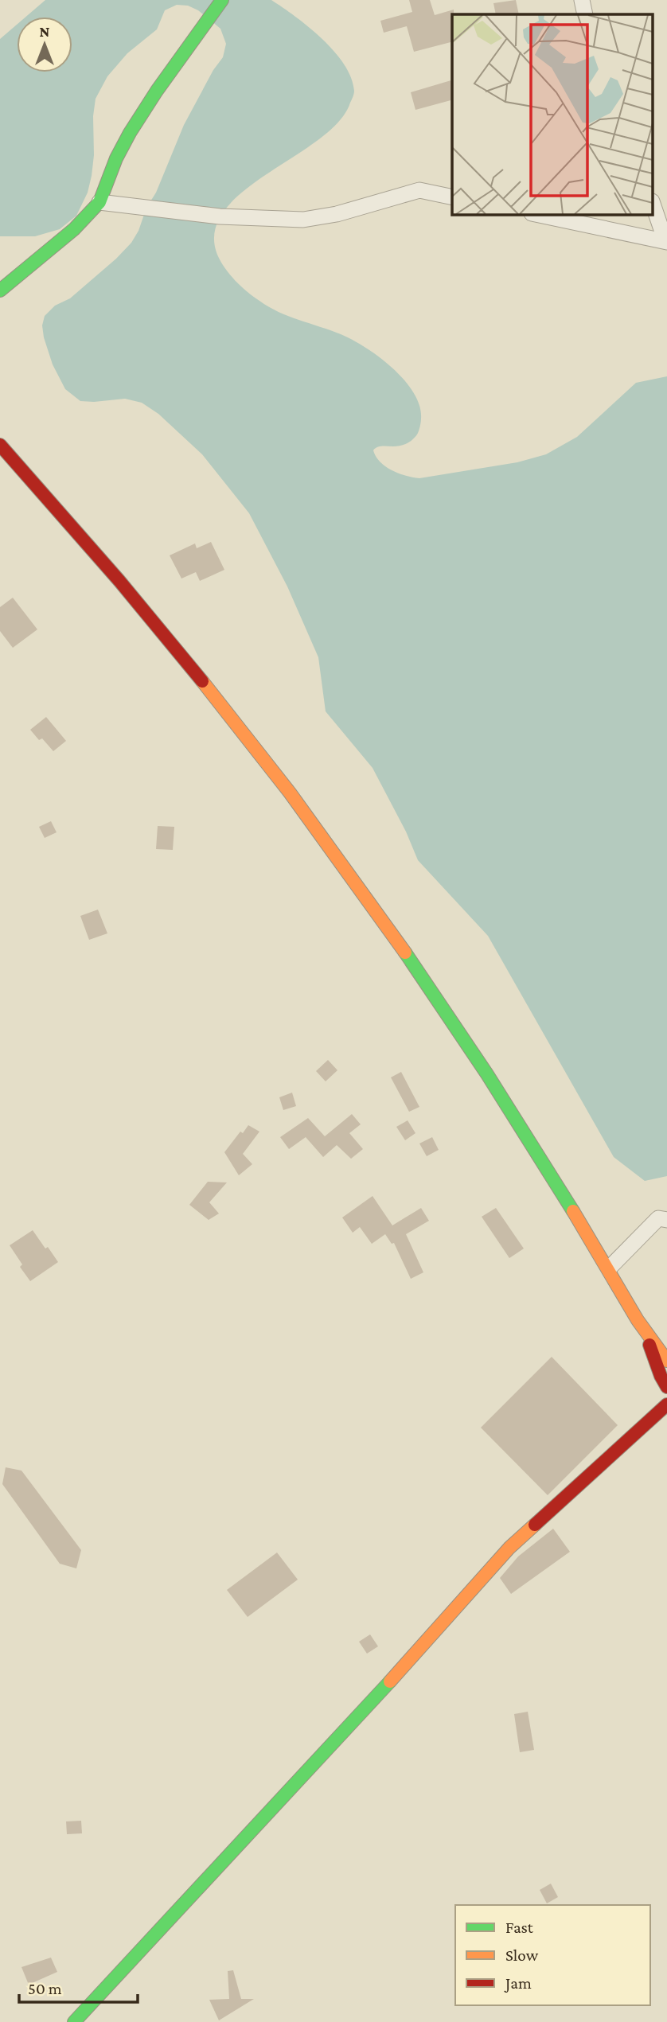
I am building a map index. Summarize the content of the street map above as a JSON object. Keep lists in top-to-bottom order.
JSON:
{
  "legend": ["Fast", "Slow", "Jam"],
  "scale_bar": "50 m",
  "north": "top"
}
